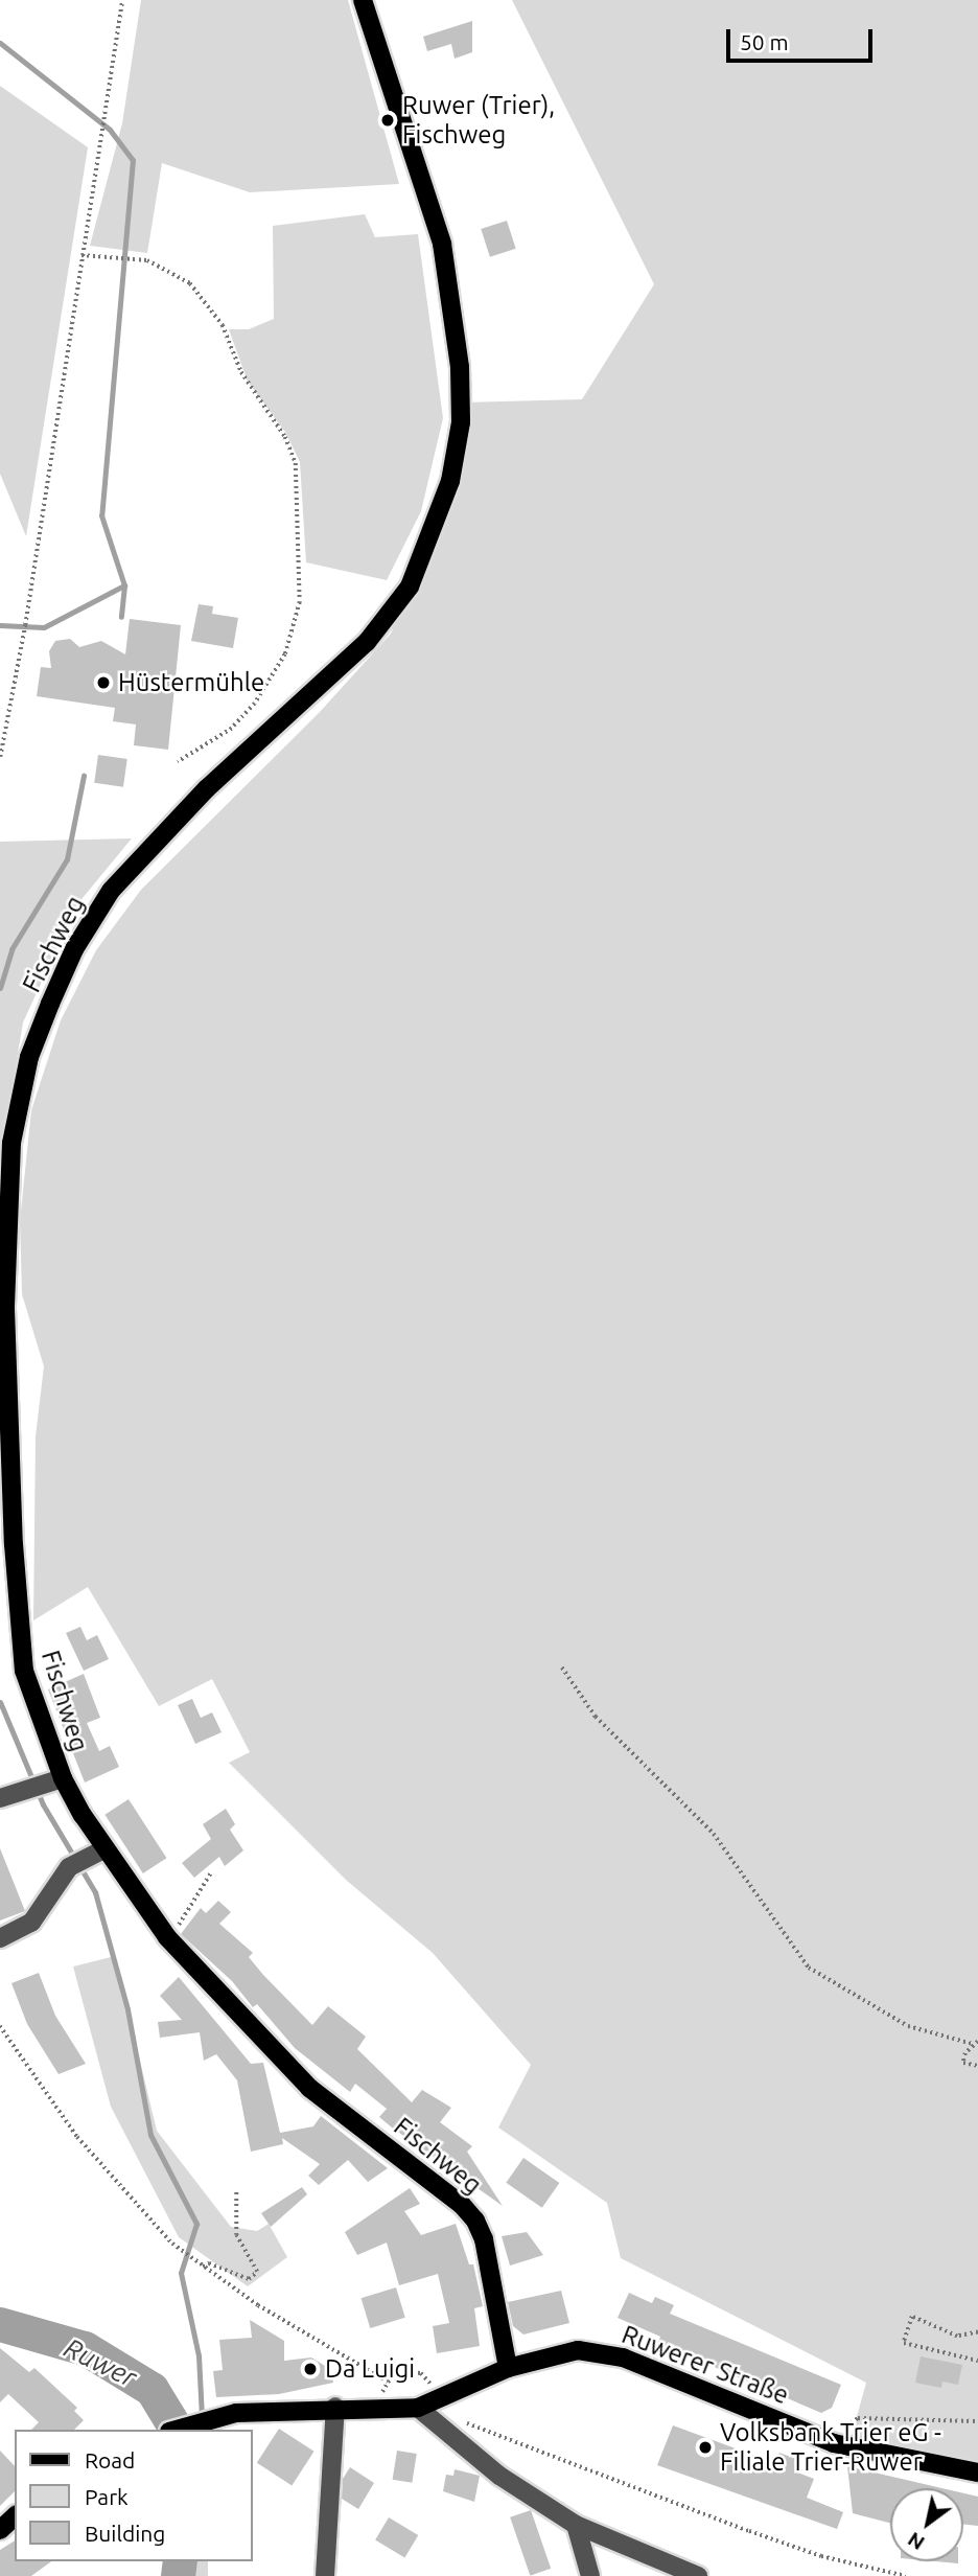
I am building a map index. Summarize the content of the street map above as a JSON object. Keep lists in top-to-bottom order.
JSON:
{
  "streets": {
    "main road": ["Fischweg", "Ruwerer Straße"]
  },
  "crossings": [
    ["Fischweg", "Ruwerer Straße"]
  ],
  "water": ["Ruwer"],
  "places": [
    "Ruwer (Trier), Fischweg",
    "Hüstermühle",
    "Da Luigi",
    "Volksbank Trier eG - Filiale Trier-Ruwer"
  ],
  "legend": ["Road", "Park", "Building"],
  "scale_bar": "50 m",
  "north": "bottom left"
}
